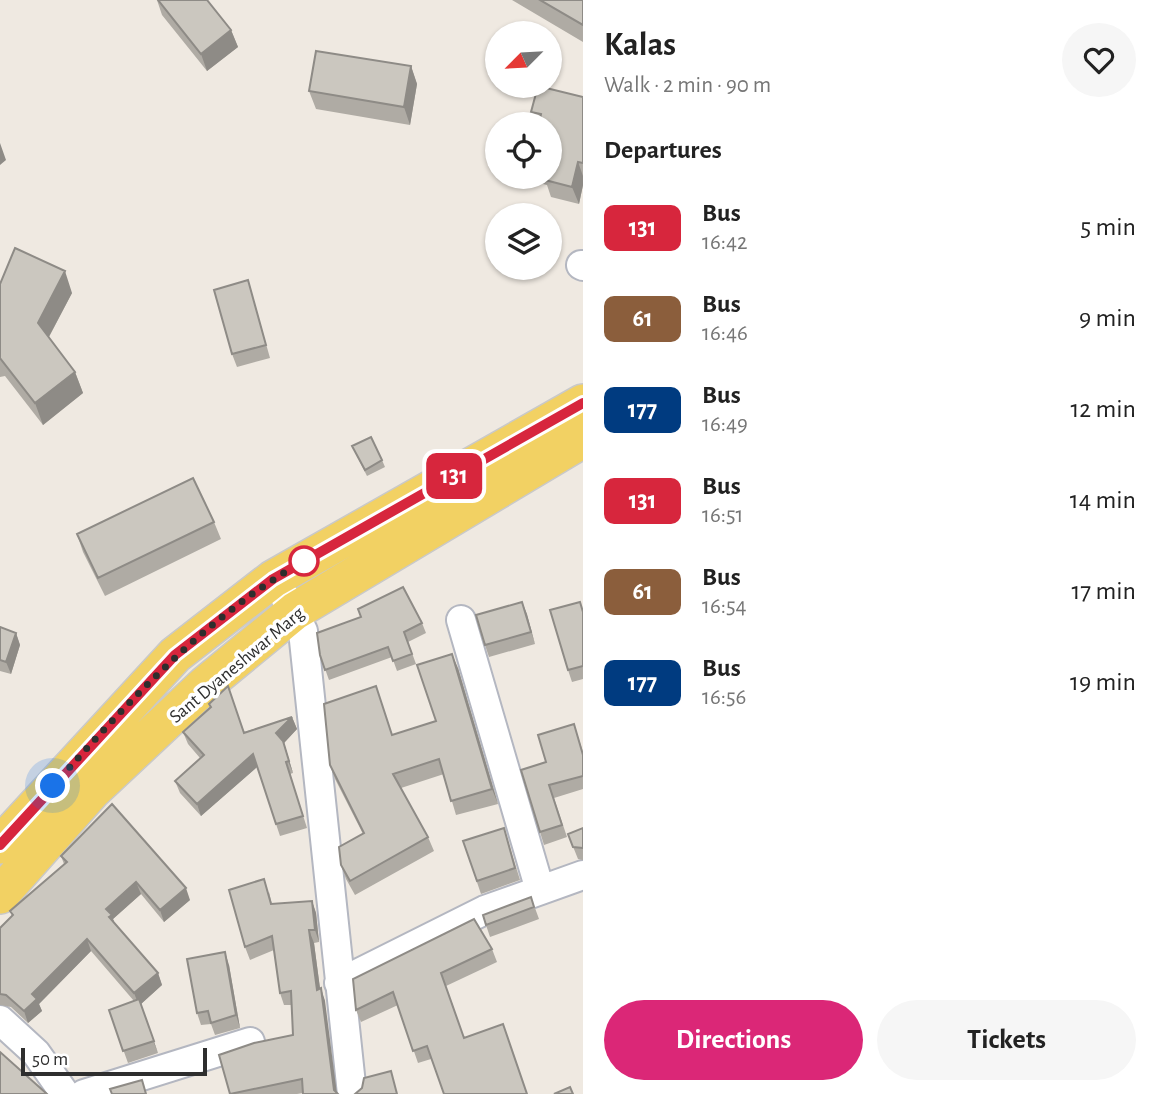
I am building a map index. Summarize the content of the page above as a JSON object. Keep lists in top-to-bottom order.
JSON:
{
  "streets": {
    "main road": ["Sant Dyaneshwar Marg"]
  },
  "lines": ["bus line 131"],
  "scale_bar": "50 m",
  "north": "bottom left",
  "page": {
    "on_map": "131",
    "heading": [
      ["Kalas", "Walk · 2 min · 90 m"],
      "Departures"
    ],
    "list": [
      {
        "mark": "131",
        "name": "Bus",
        "note": "16:42",
        "value": "5 min"
      },
      {
        "mark": "61",
        "name": "Bus",
        "note": "16:46",
        "value": "9 min"
      },
      {
        "mark": "177",
        "name": "Bus",
        "note": "16:49",
        "value": "12 min"
      },
      {
        "mark": "131",
        "name": "Bus",
        "note": "16:51",
        "value": "14 min"
      },
      {
        "mark": "61",
        "name": "Bus",
        "note": "16:54",
        "value": "17 min"
      },
      {
        "mark": "177",
        "name": "Bus",
        "note": "16:56",
        "value": "19 min"
      }
    ],
    "buttons": ["Directions", "Tickets"],
    "scale": "50 m"
  }
}
